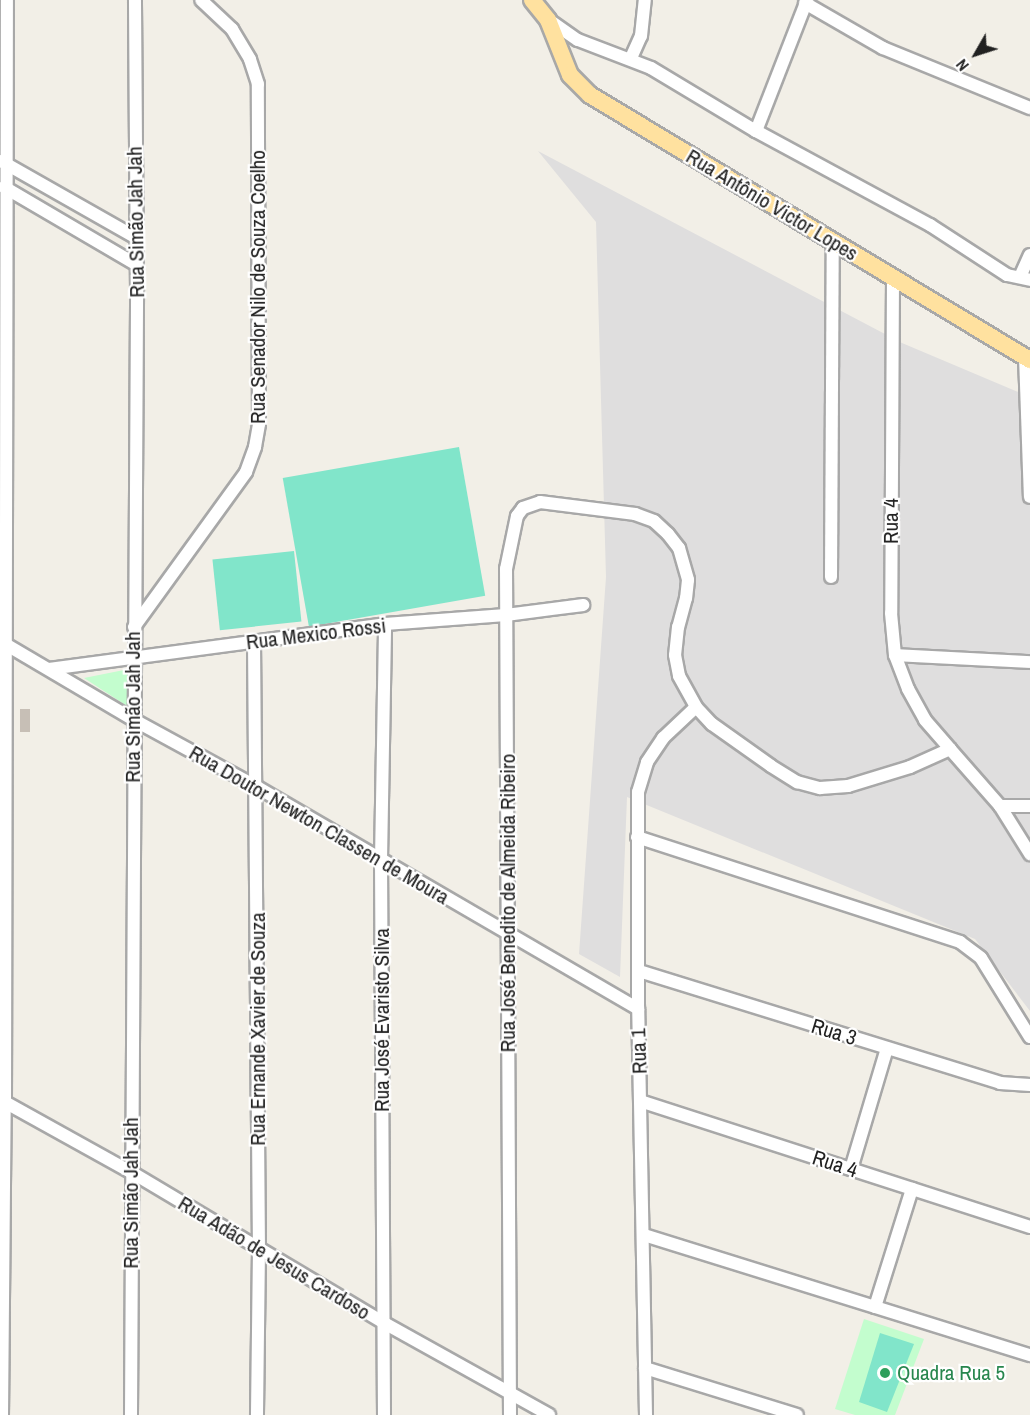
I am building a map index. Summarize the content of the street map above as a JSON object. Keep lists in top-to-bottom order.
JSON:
{
  "streets": {
    "main road": ["Rua Antônio Victor Lopes"],
    "street": [
      "Rua Simão Jah Jah",
      "Rua Senador Nilo de Souza Coelho",
      "Rua 4",
      "Rua Mexico Rossi",
      "Rua Doutor Newton Classen de Moura",
      "Rua José Benedito de Almeida Ribeiro",
      "Rua José Evaristo Silva",
      "Rua Ernande Xavier de Souza",
      "Rua 3",
      "Rua 1",
      "Rua Adão de Jesus Cardoso"
    ]
  },
  "crossings": [
    ["Rua Antônio Victor Lopes", "Rua 4"],
    ["Rua Simão Jah Jah", "Rua Senador Nilo de Souza Coelho"],
    ["Rua Simão Jah Jah", "Rua Mexico Rossi"],
    ["Rua Simão Jah Jah", "Rua Doutor Newton Classen de Moura"],
    ["Rua Simão Jah Jah", "Rua Adão de Jesus Cardoso"],
    ["Rua 4", "Rua 1"],
    ["Rua Mexico Rossi", "Rua Doutor Newton Classen de Moura"],
    ["Rua Mexico Rossi", "Rua José Benedito de Almeida Ribeiro"],
    ["Rua Mexico Rossi", "Rua José Evaristo Silva"],
    ["Rua Mexico Rossi", "Rua Ernande Xavier de Souza"],
    ["Rua Doutor Newton Classen de Moura", "Rua José Benedito de Almeida Ribeiro"],
    ["Rua Doutor Newton Classen de Moura", "Rua José Evaristo Silva"],
    ["Rua Doutor Newton Classen de Moura", "Rua Ernande Xavier de Souza"],
    ["Rua Doutor Newton Classen de Moura", "Rua 1"],
    ["Rua José Benedito de Almeida Ribeiro", "Rua 1"],
    ["Rua José Benedito de Almeida Ribeiro", "Rua Adão de Jesus Cardoso"],
    ["Rua José Evaristo Silva", "Rua Adão de Jesus Cardoso"],
    ["Rua Ernande Xavier de Souza", "Rua Adão de Jesus Cardoso"],
    ["Rua 3", "Rua 1"]
  ],
  "places": ["Quadra Rua 5"],
  "north": "bottom left"
}
